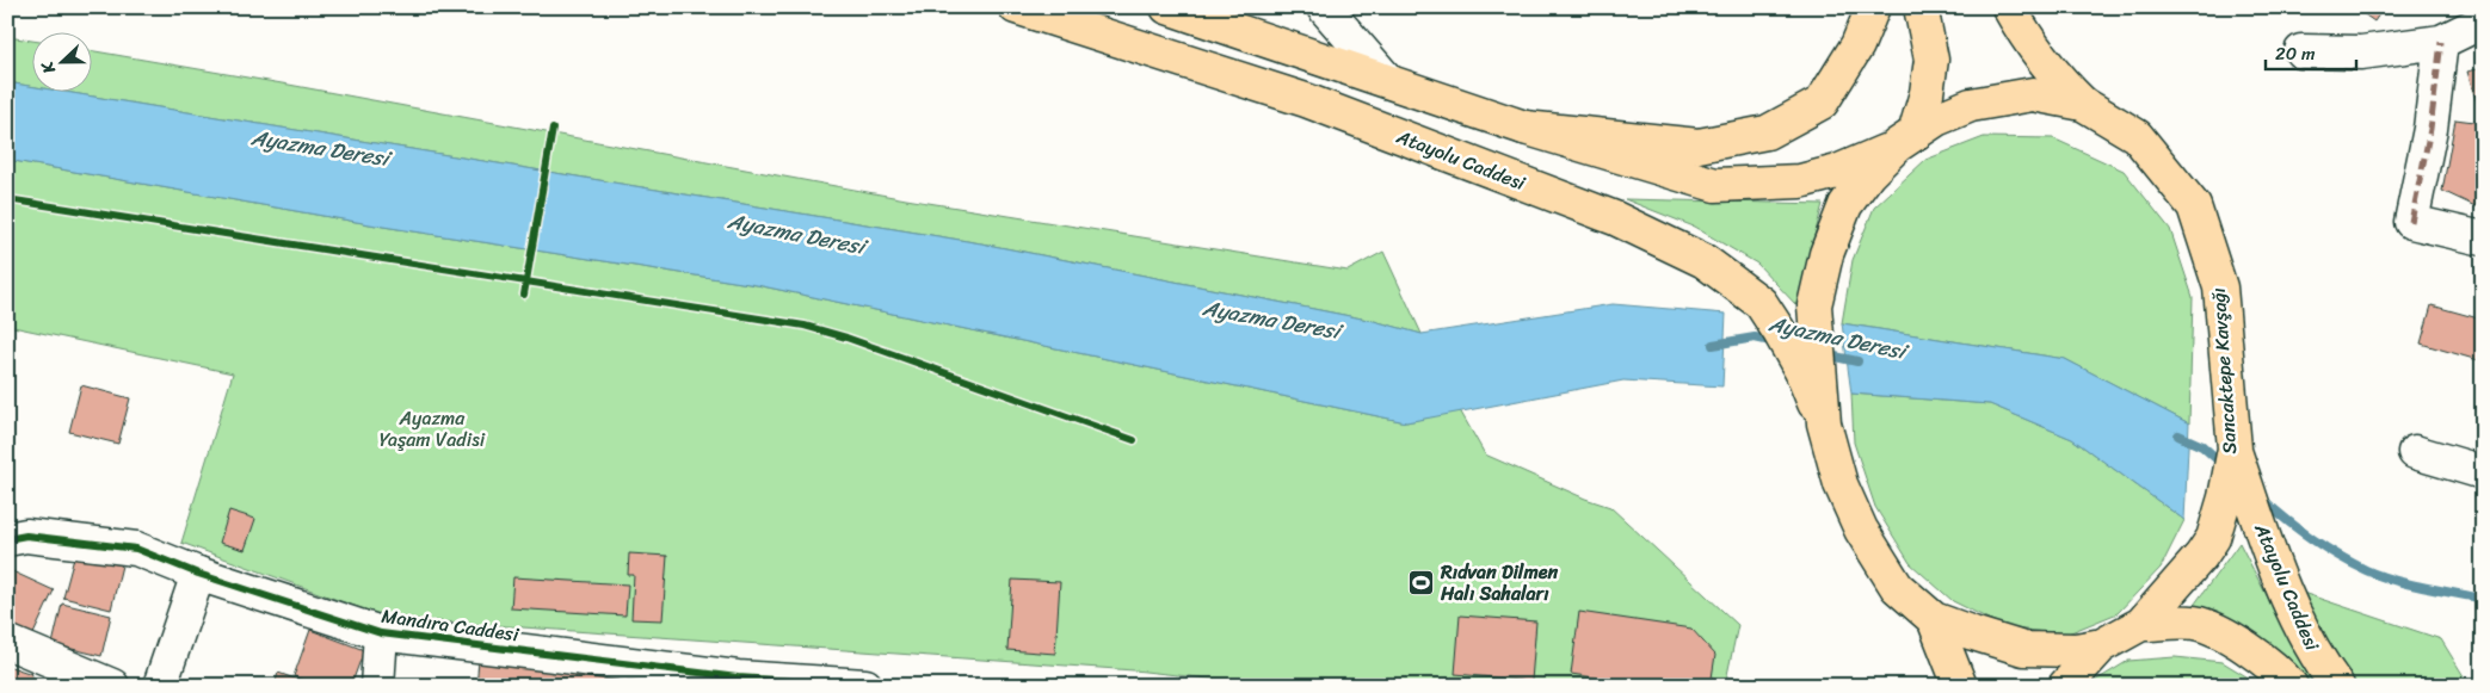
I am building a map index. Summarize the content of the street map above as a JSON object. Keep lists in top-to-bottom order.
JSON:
{
  "streets": {
    "main road": ["Atayolu Caddesi", "Sancaktepe Kavşağı"],
    "street": ["Mandıra Caddesi"]
  },
  "crossings": [
    ["Atayolu Caddesi", "Sancaktepe Kavşağı"]
  ],
  "water": ["Ayazma Deresi"],
  "parks": ["Ayazma Yaşam Vadisi"],
  "places": {
    "sports": ["Rıdvan Dilmen Halı Sahaları"]
  },
  "scale_bar": "20 m",
  "north": "left"
}
